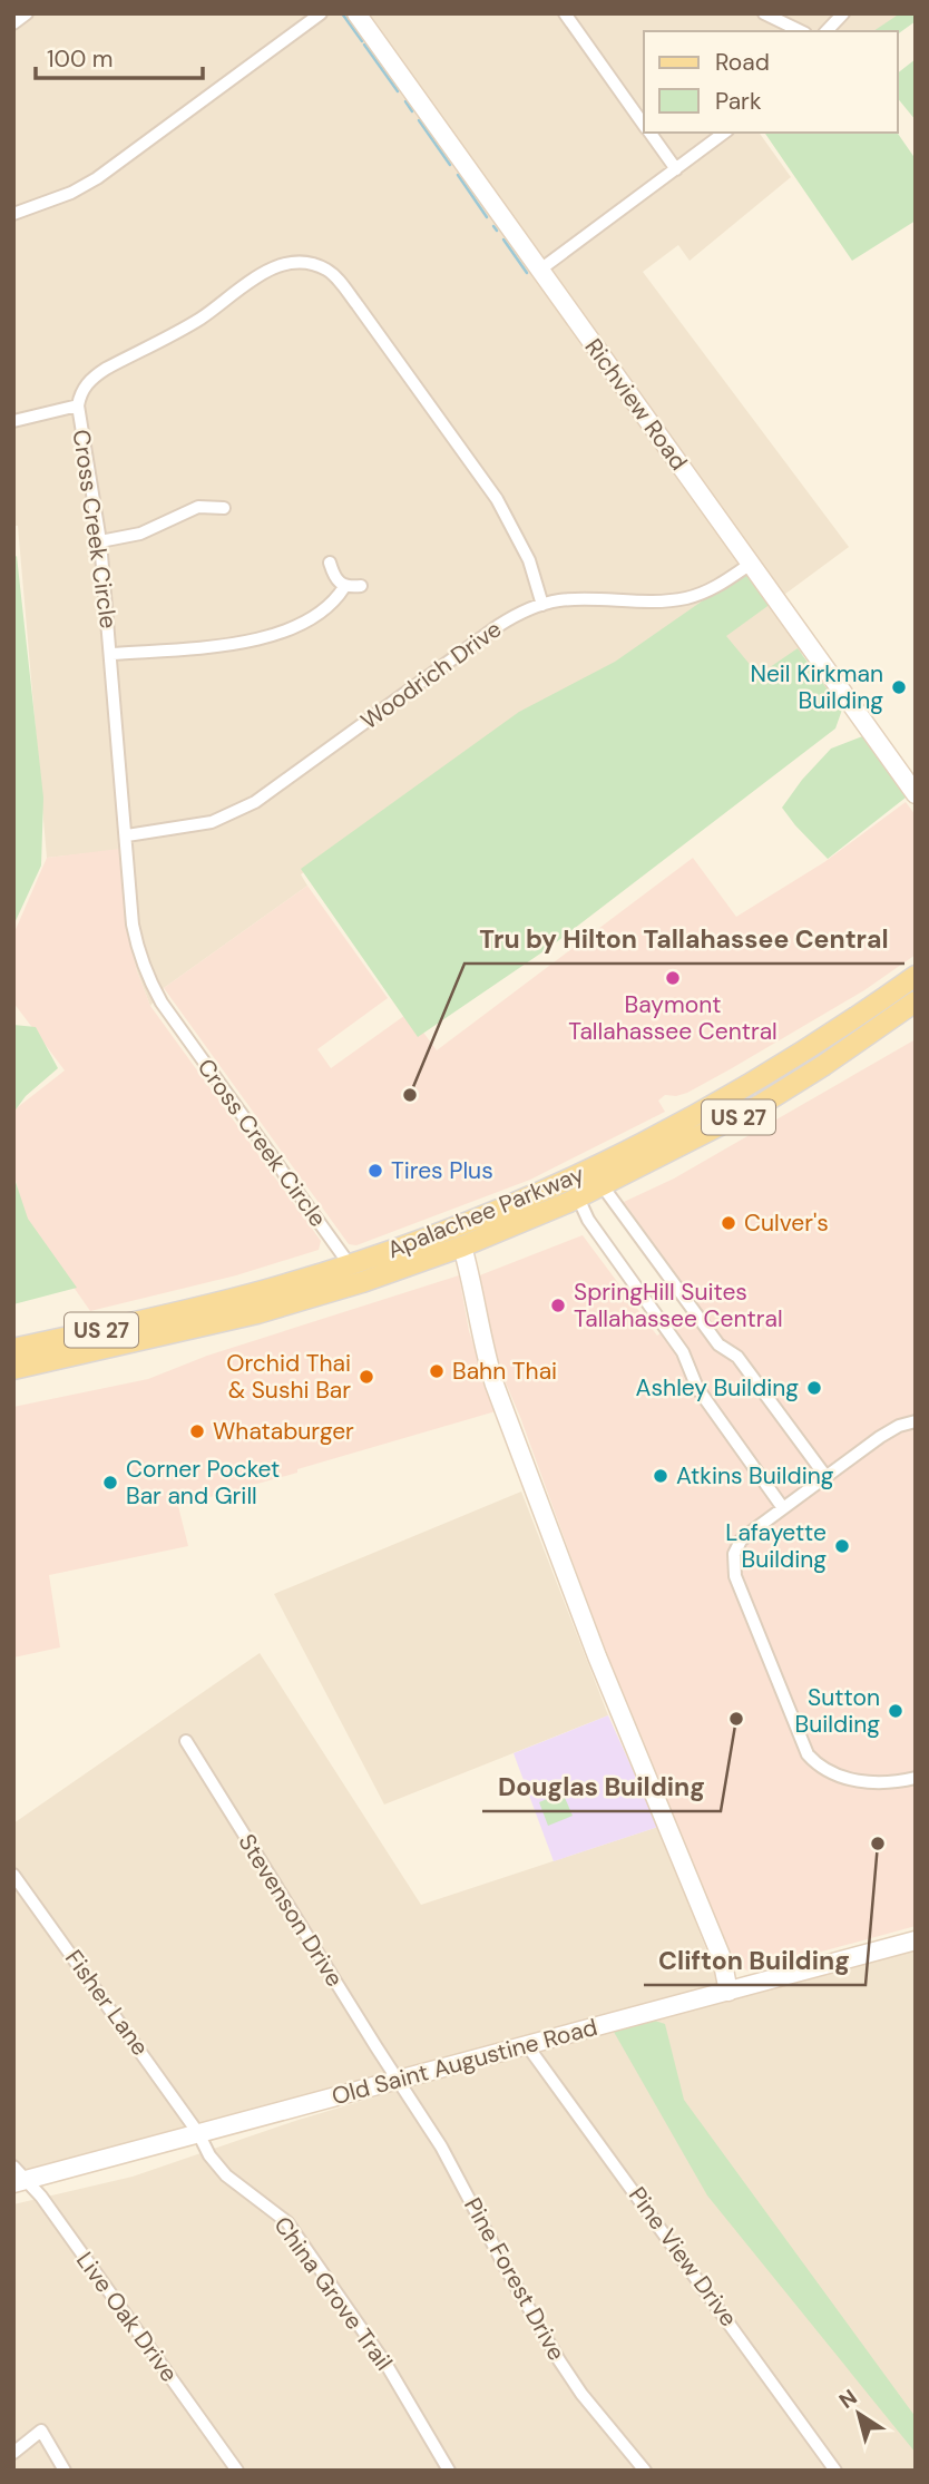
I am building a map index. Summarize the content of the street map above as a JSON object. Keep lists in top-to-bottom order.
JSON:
{
  "streets": {
    "main road": ["US 27", "Apalachee Parkway"],
    "street": [
      "Richview Road",
      "Cross Creek Circle",
      "Woodrich Drive",
      "Stevenson Drive",
      "Fisher Lane",
      "Old Saint Augustine Road",
      "Pine View Drive",
      "Pine Forest Drive",
      "China Grove Trail",
      "Live Oak Drive"
    ]
  },
  "crossings": [
    ["Richview Road", "Woodrich Drive"],
    ["Cross Creek Circle", "Woodrich Drive"],
    ["Cross Creek Circle", "Apalachee Parkway"],
    ["Stevenson Drive", "Old Saint Augustine Road"],
    ["Stevenson Drive", "Pine Forest Drive"],
    ["Fisher Lane", "Old Saint Augustine Road"],
    ["Fisher Lane", "China Grove Trail"],
    ["Old Saint Augustine Road", "Pine View Drive"],
    ["Old Saint Augustine Road", "Pine Forest Drive"],
    ["Old Saint Augustine Road", "China Grove Trail"],
    ["Old Saint Augustine Road", "Live Oak Drive"]
  ],
  "places": [
    "Neil Kirkman Building",
    "Baymont Tallahassee Central",
    "Tru by Hilton Tallahassee Central",
    "Tires Plus",
    "Culver's",
    "SpringHill Suites Tallahassee Central",
    "Bahn Thai",
    "Orchid Thai & Sushi Bar",
    "Ashley Building",
    "Whataburger",
    "Atkins Building",
    "Corner Pocket Bar and Grill",
    "Lafayette Building",
    "Sutton Building",
    "Douglas Building",
    "Clifton Building"
  ],
  "legend": ["Road", "Park"],
  "scale_bar": "100 m",
  "north": "top left"
}
